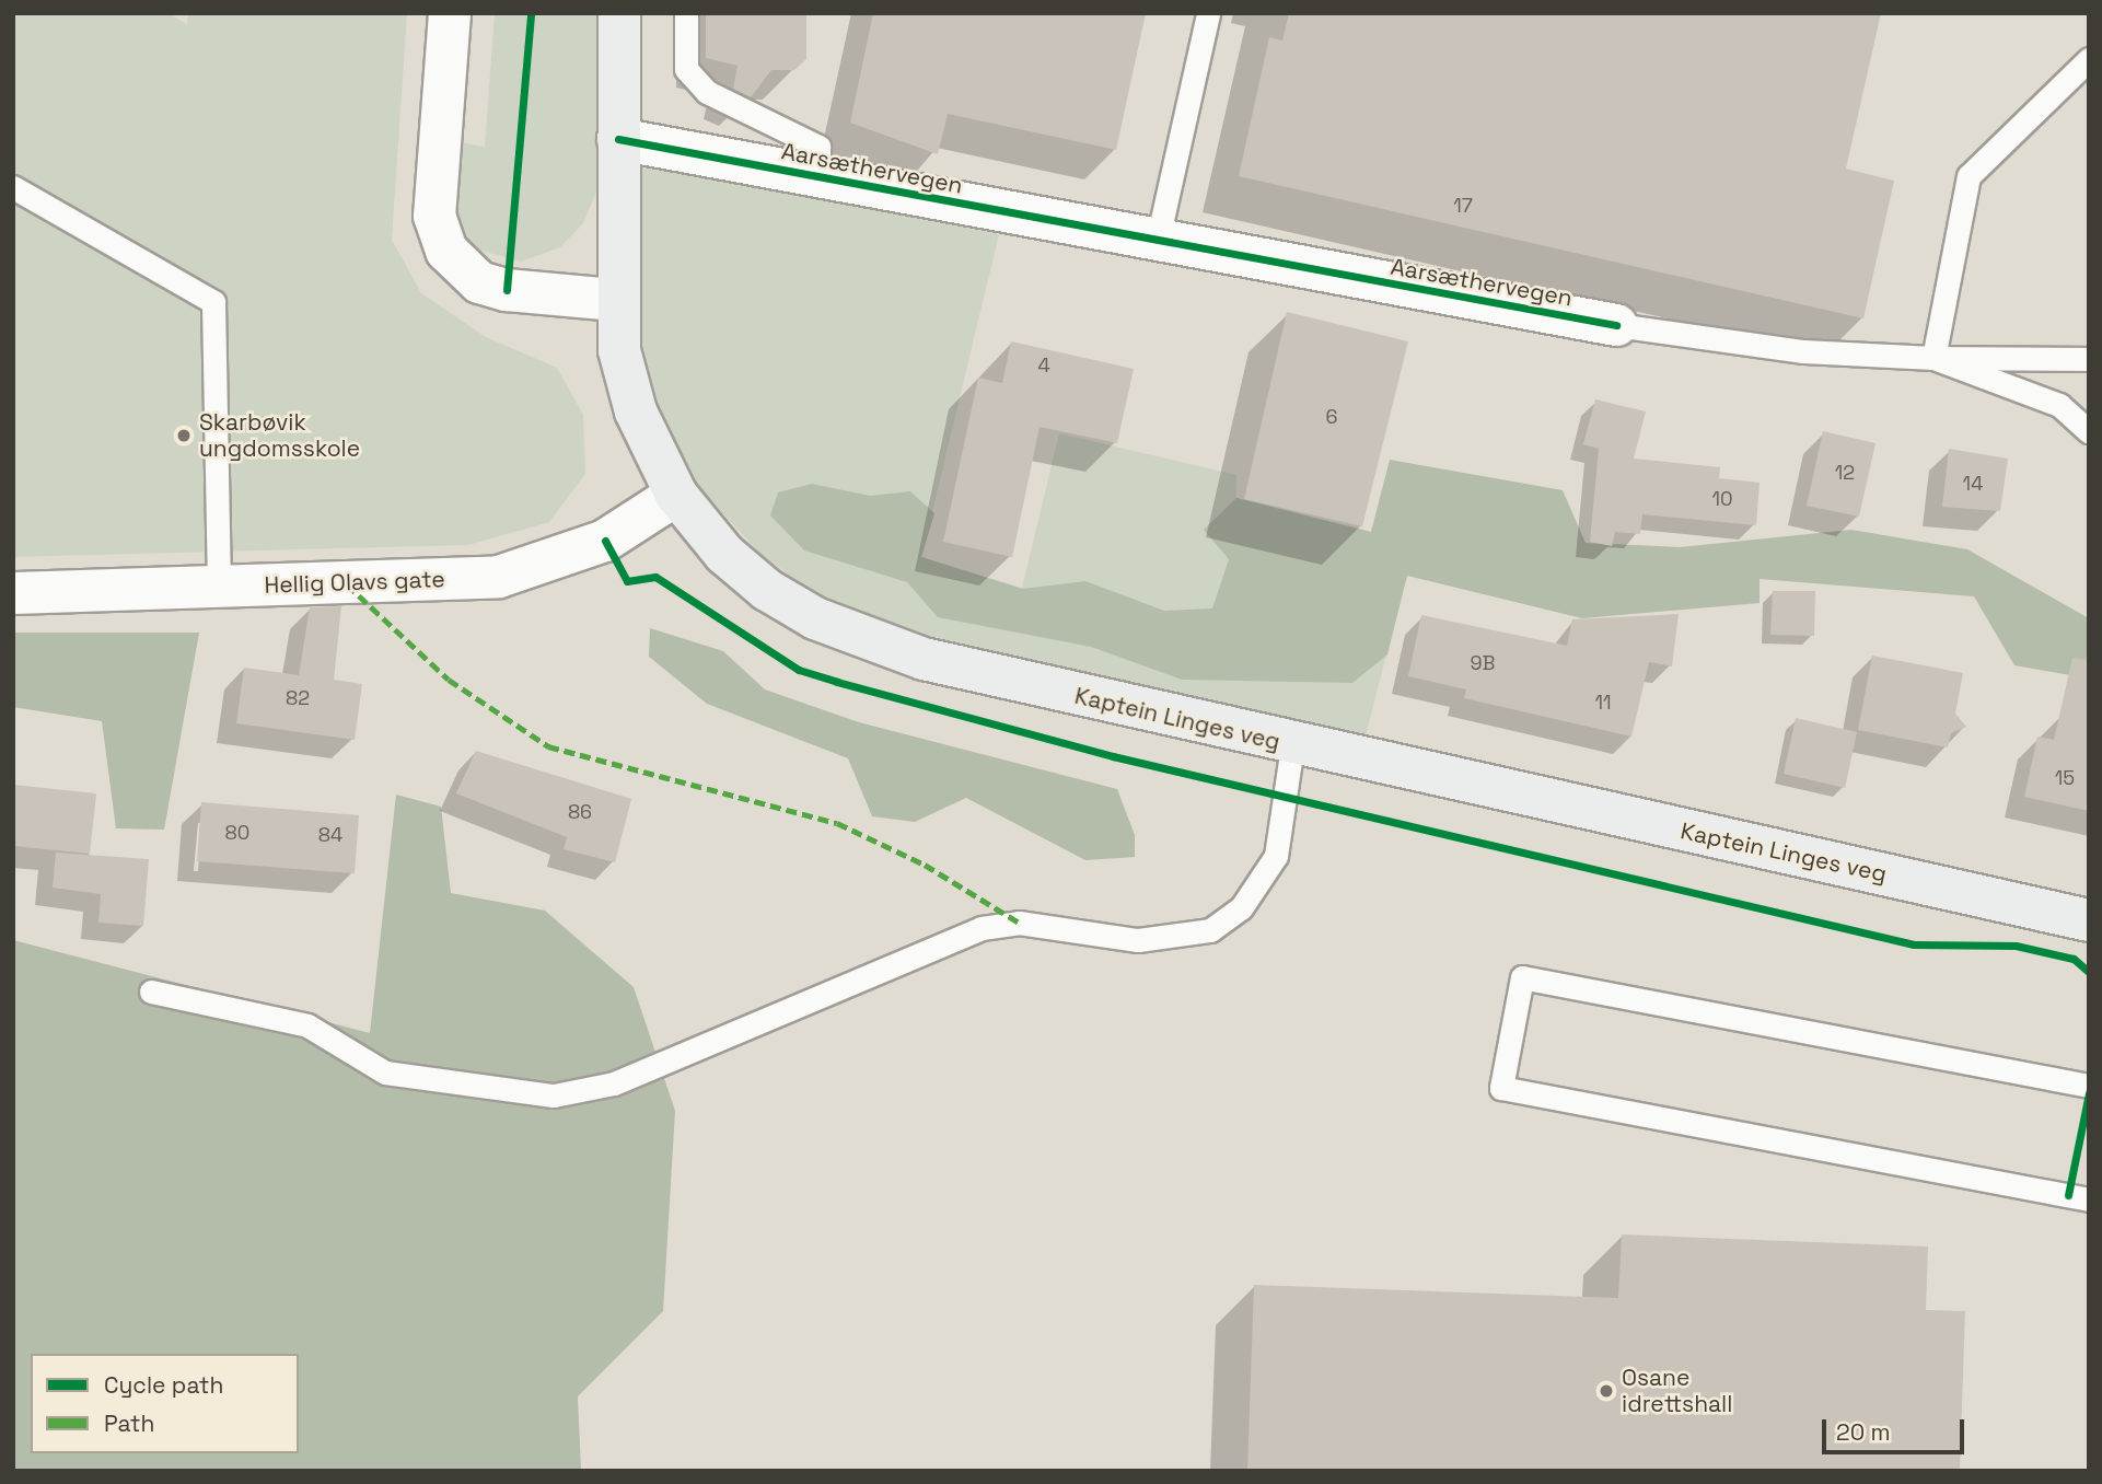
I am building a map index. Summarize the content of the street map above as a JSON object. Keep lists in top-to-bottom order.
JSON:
{
  "streets": {
    "main road": ["Kaptein Linges veg"],
    "street": ["Aarsæthervegen", "Hellig Olavs gate"]
  },
  "crossings": [
    ["Aarsæthervegen", "Kaptein Linges veg"],
    ["Hellig Olavs gate", "Kaptein Linges veg"]
  ],
  "places": ["Skarbøvik ungdomsskole", "Osane idrettshall"],
  "house_numbers": [
    "17",
    "4",
    "6",
    "12",
    "14",
    "10",
    "9B",
    "82",
    "11",
    "15",
    "86",
    "80",
    "84"
  ],
  "legend": ["Cycle path", "Path"],
  "scale_bar": "20 m"
}
